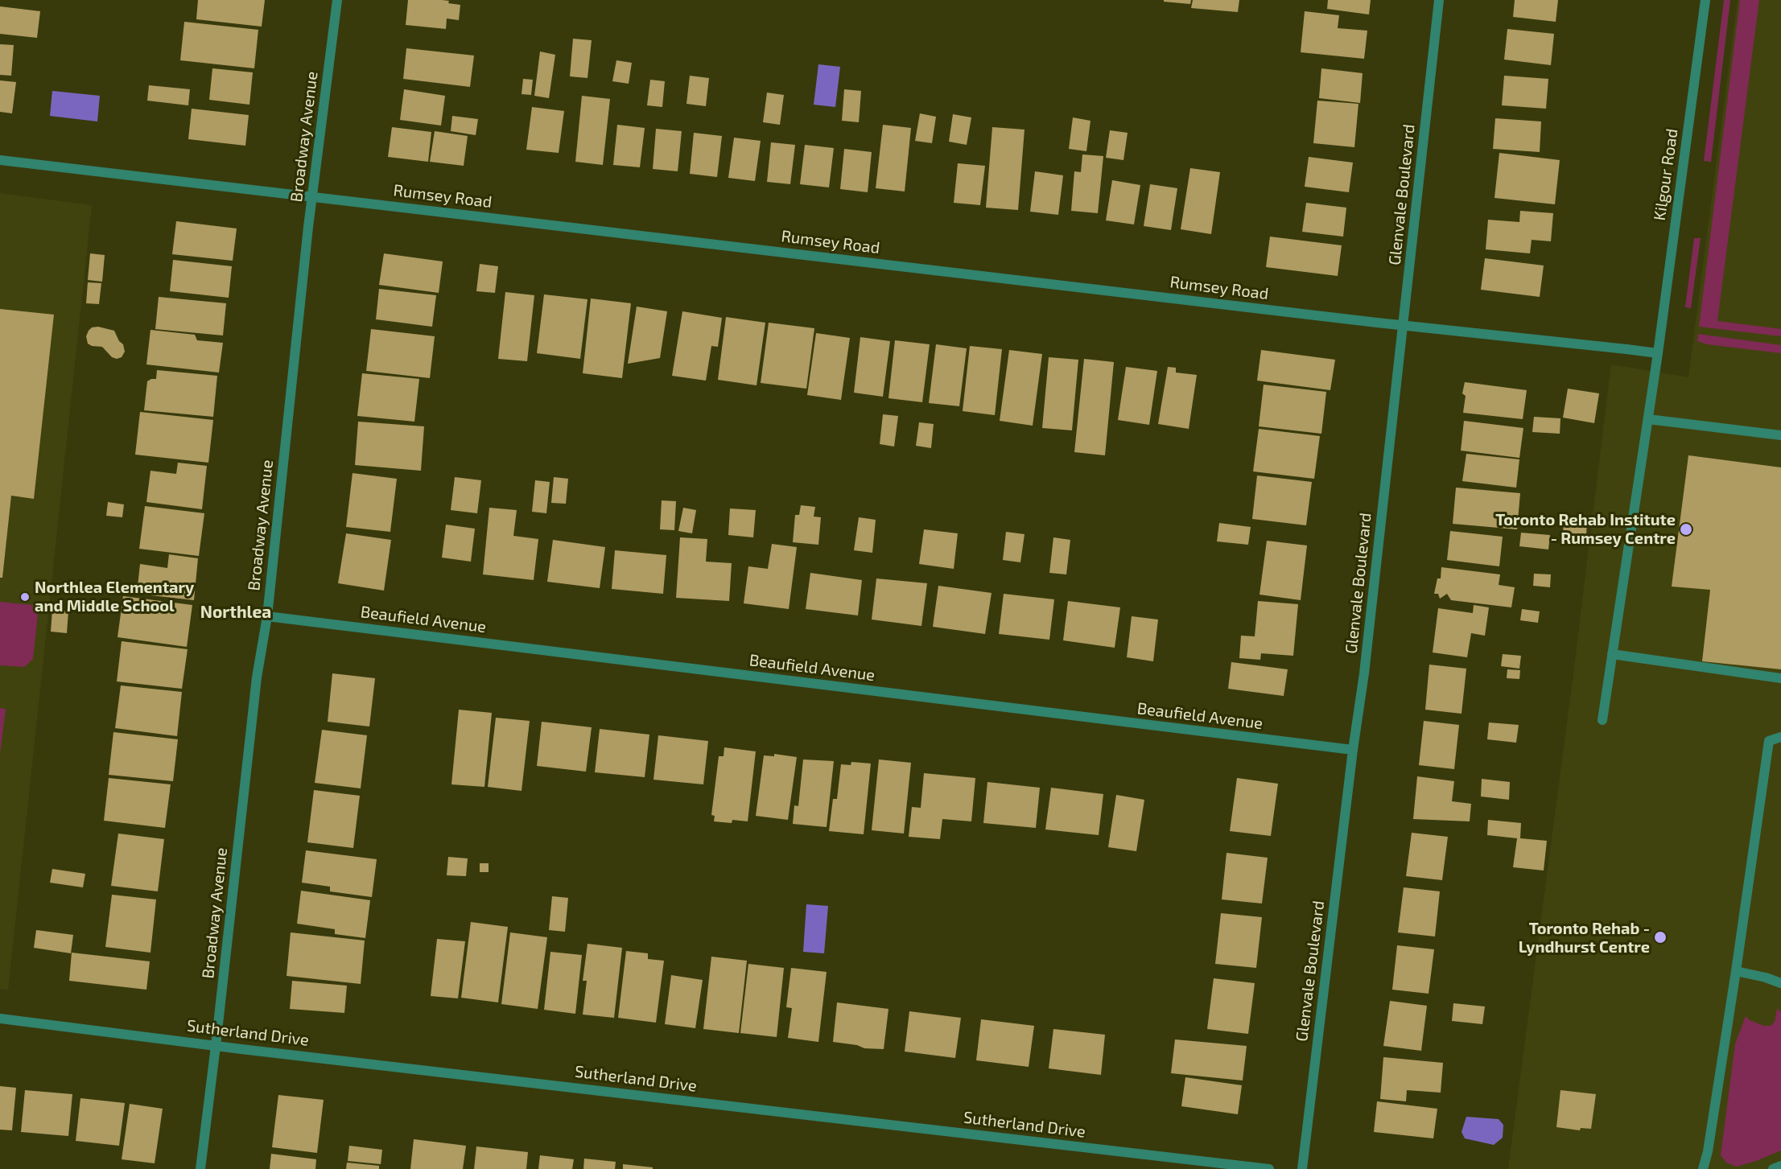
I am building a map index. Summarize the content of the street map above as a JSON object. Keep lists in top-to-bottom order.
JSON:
{
  "streets": {
    "street": [
      "Broadway Avenue",
      "Kilgour Road",
      "Glenvale Boulevard",
      "Rumsey Road",
      "Beaufield Avenue",
      "Sutherland Drive"
    ]
  },
  "crossings": [
    ["Broadway Avenue", "Rumsey Road"],
    ["Broadway Avenue", "Beaufield Avenue"],
    ["Broadway Avenue", "Sutherland Drive"],
    ["Kilgour Road", "Rumsey Road"],
    ["Glenvale Boulevard", "Rumsey Road"],
    ["Glenvale Boulevard", "Beaufield Avenue"]
  ],
  "districts": ["Northlea"],
  "places": ["Toronto Rehab Institute - Rumsey Centre", "Northlea Elementary and Middle School", "Toronto Rehab - Lyndhurst Centre"]
}
